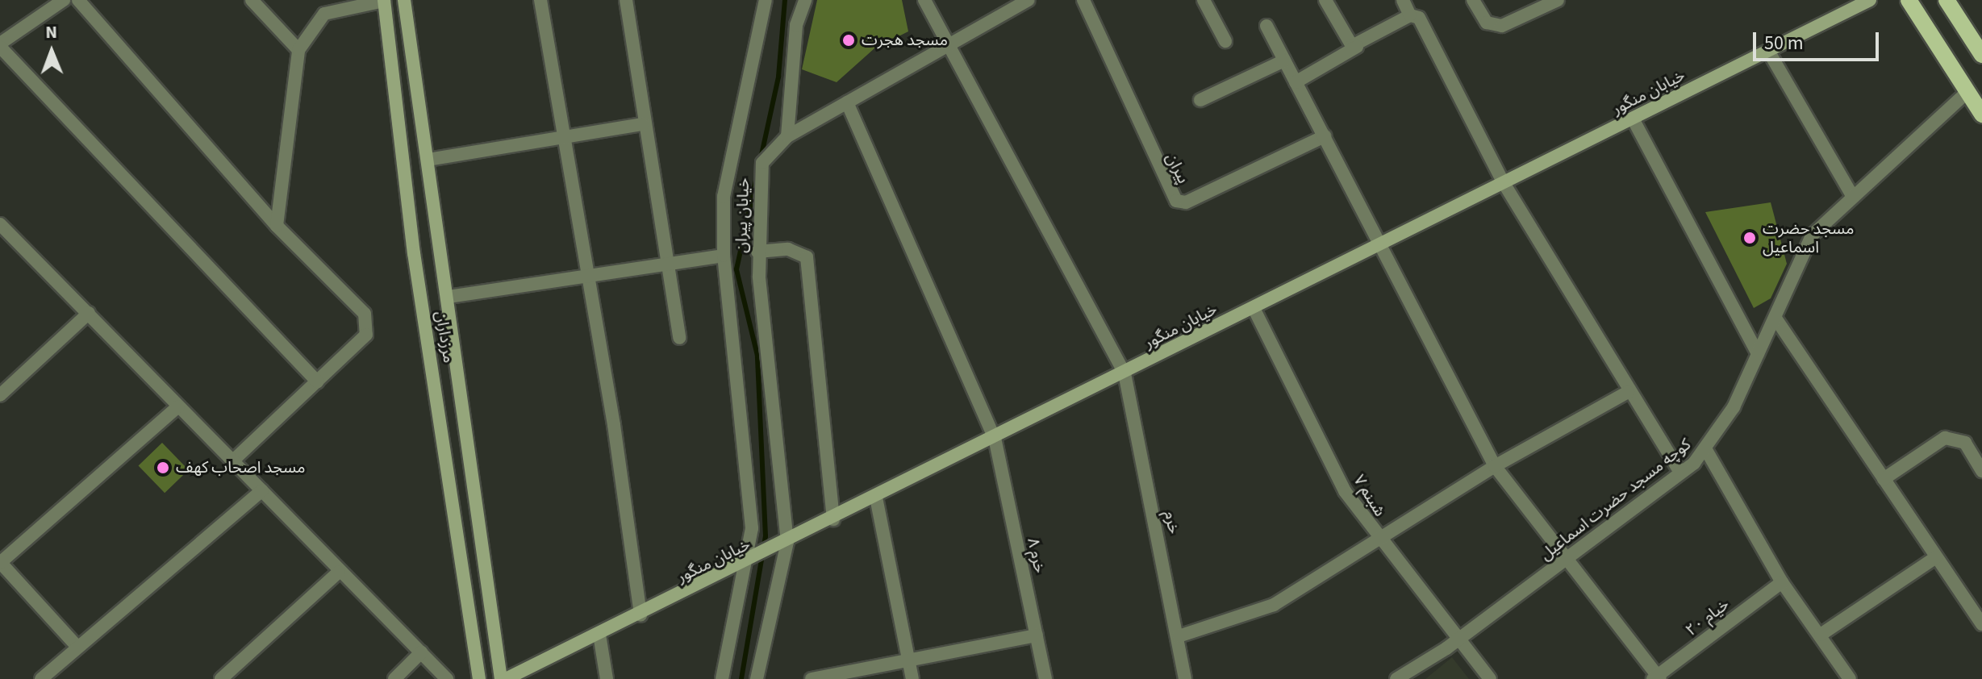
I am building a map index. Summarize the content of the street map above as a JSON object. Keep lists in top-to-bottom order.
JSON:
{
  "streets": {
    "street": [
      "خیابان منگور",
      "پیران",
      "خیابان پیران",
      "مرزداران",
      "شبنم ۷",
      "کوچه مسجد حضرت اسماعیل",
      "خرم",
      "خرم ۸",
      "خیام ۲۰"
    ]
  },
  "crossings": [
    ["خیابان منگور", "خیابان پیران"],
    ["خیابان منگور", "مرزداران"],
    ["خیابان منگور", "شبنم ۷"],
    ["خیابان منگور", "خرم"],
    ["خیابان منگور", "خرم ۸"],
    ["خیابان پیران", "خرم"],
    ["خیابان پیران", "خرم ۸"],
    ["شبنم ۷", "کوچه مسجد حضرت اسماعیل"]
  ],
  "places": ["مسجد هجرت", "مسجد حضرت اسماعیل", "مسجد اصحاب کهف"],
  "scale_bar": "50 m",
  "north": "top"
}
